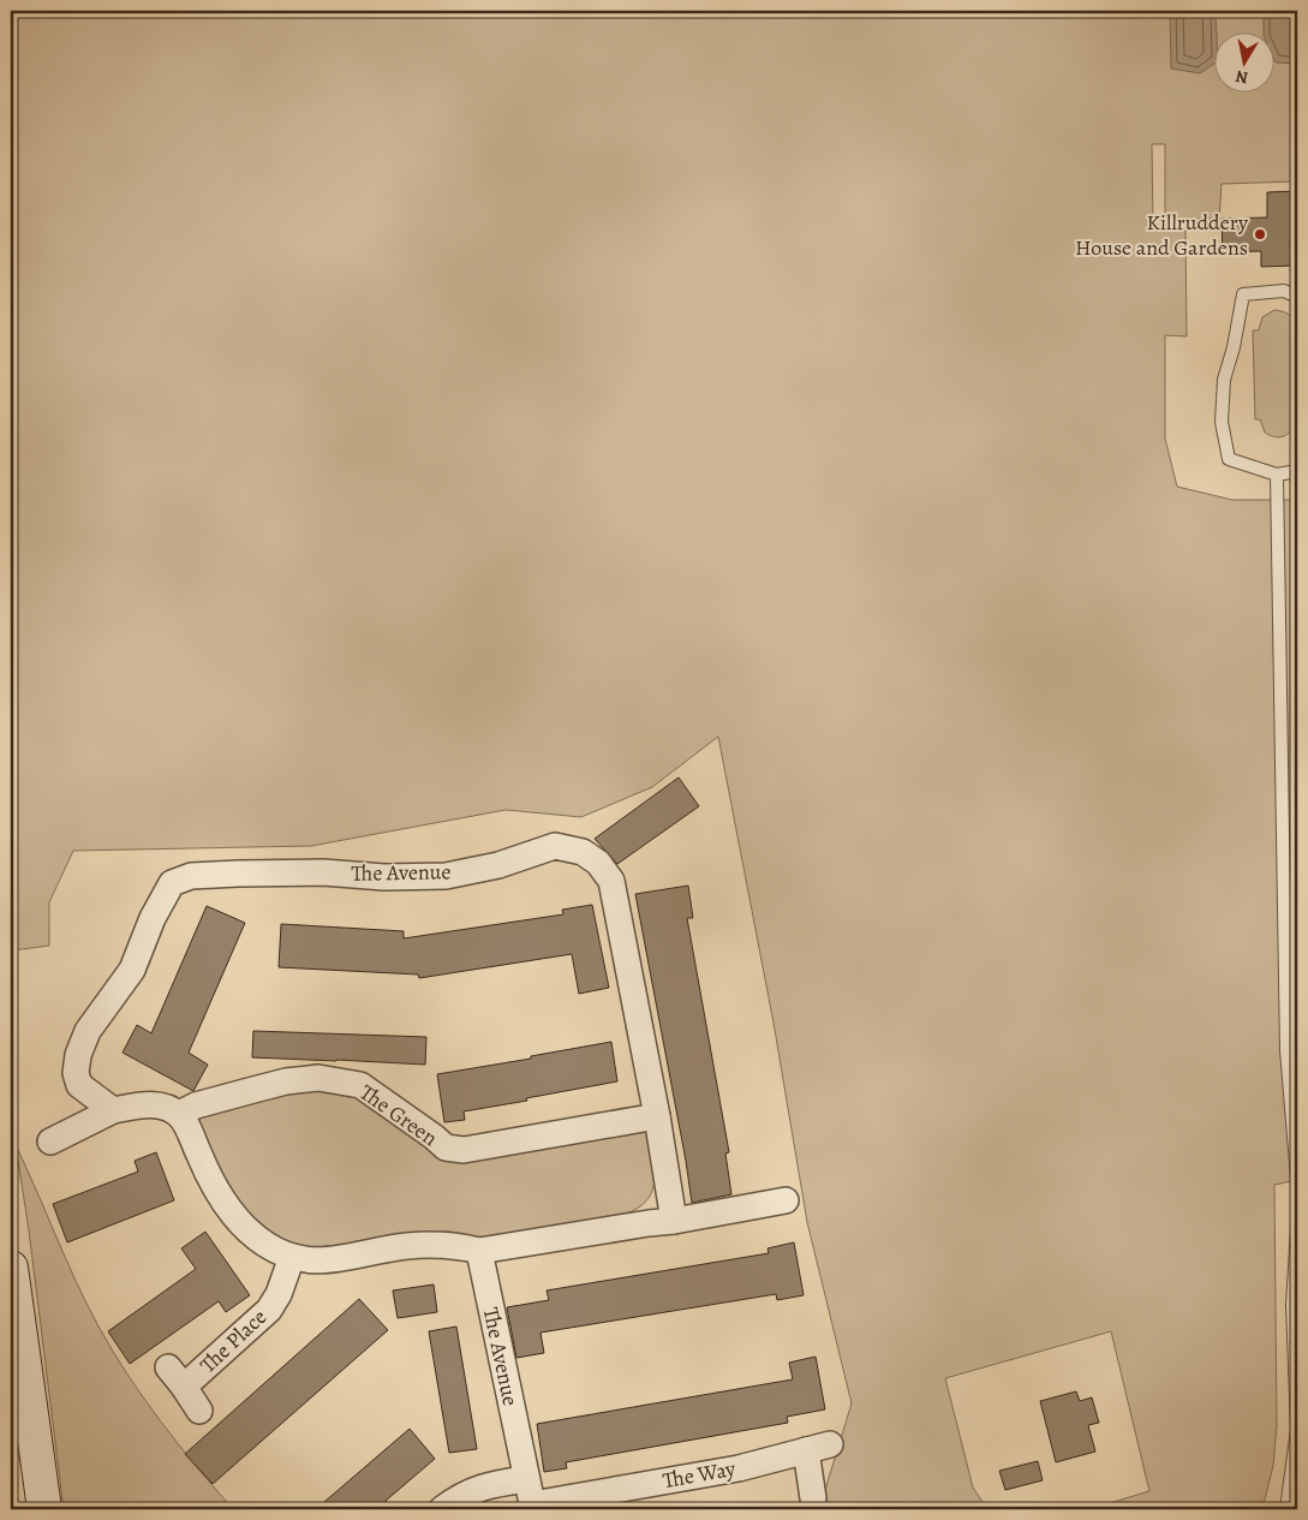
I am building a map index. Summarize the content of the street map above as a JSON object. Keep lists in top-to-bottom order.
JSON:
{
  "streets": {
    "street": [
      "The Avenue",
      "The Green",
      "The Place",
      "The Way"
    ]
  },
  "crossings": [
    ["The Avenue", "The Green"],
    ["The Avenue", "The Way"]
  ],
  "places": ["Killruddery House and Gardens"],
  "north": "bottom"
}
